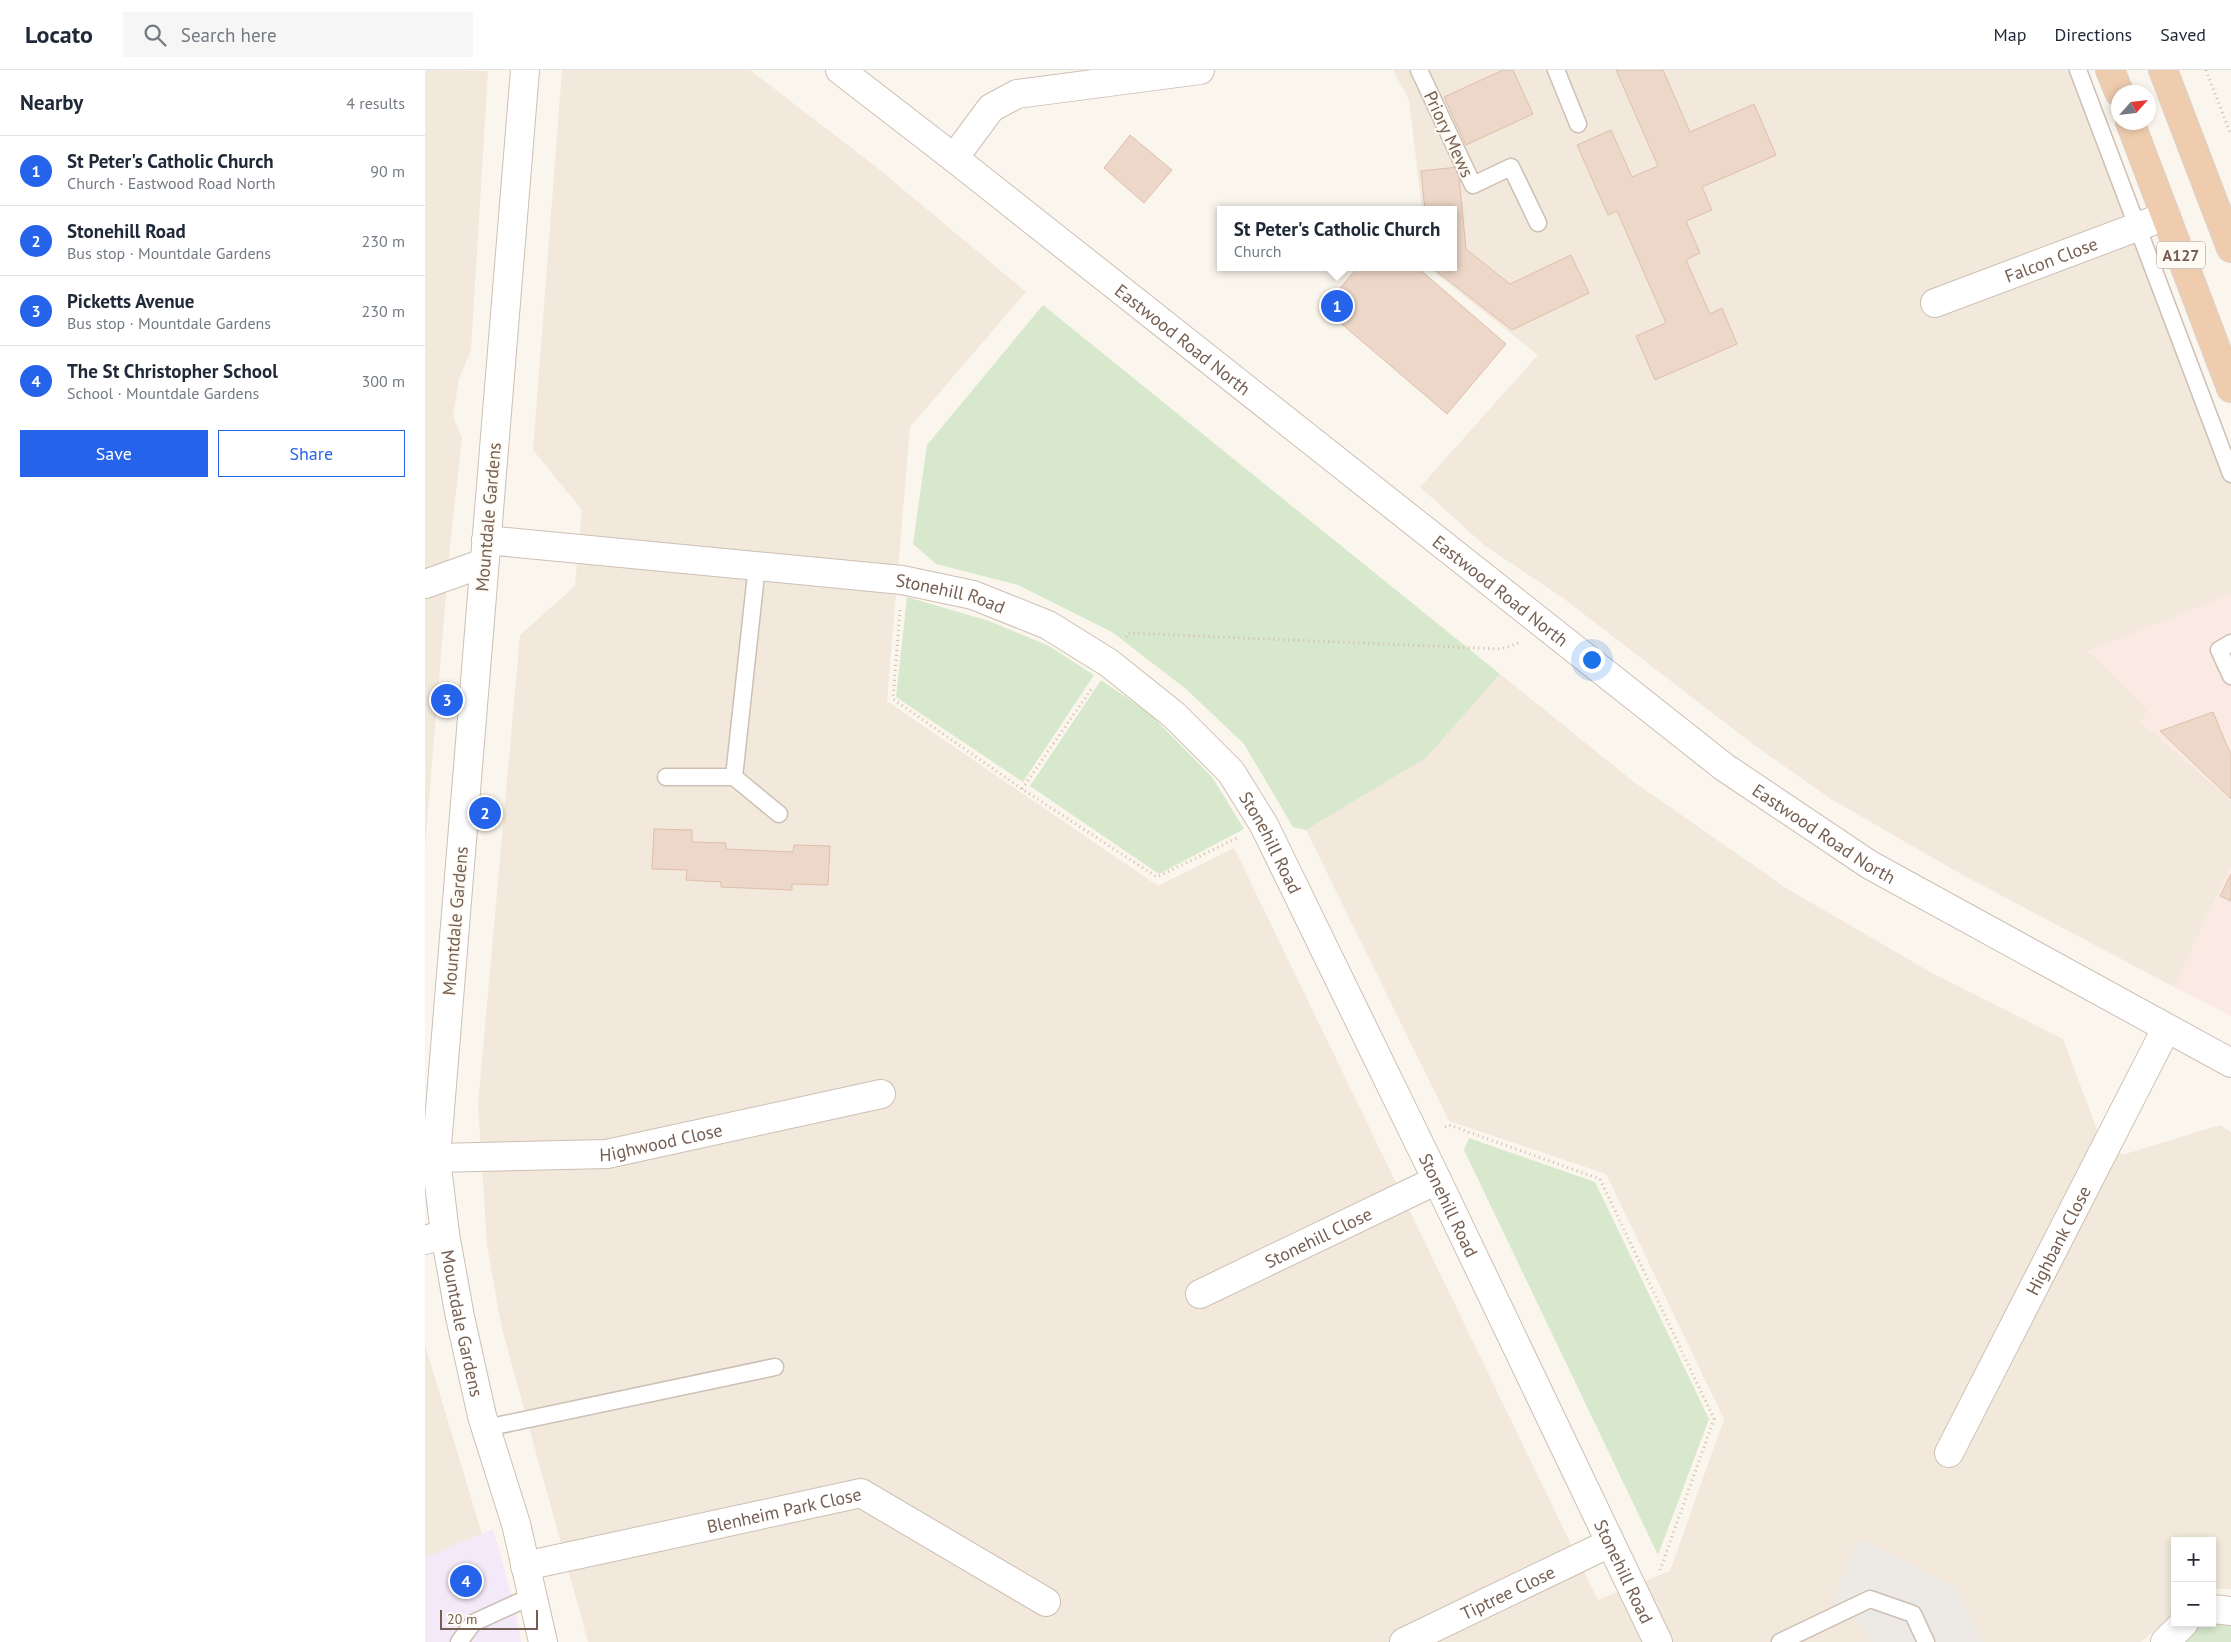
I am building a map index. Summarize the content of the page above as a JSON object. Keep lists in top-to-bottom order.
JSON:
{
  "streets": {
    "highway": ["A127"],
    "street": [
      "Falcon Close",
      "Eastwood Road North",
      "Mountdale Gardens",
      "Stonehill Road",
      "Highwood Close",
      "Stonehill Close",
      "Highbank Close",
      "Blenheim Park Close",
      "Tiptree Close"
    ],
    "lane": ["Priory Mews"]
  },
  "crossings": [
    ["A127", "Falcon Close"],
    ["Eastwood Road North", "Highbank Close"],
    ["Mountdale Gardens", "Stonehill Road"],
    ["Mountdale Gardens", "Highwood Close"],
    ["Mountdale Gardens", "Blenheim Park Close"],
    ["Stonehill Road", "Stonehill Close"],
    ["Stonehill Road", "Tiptree Close"]
  ],
  "scale_bar": "20 m",
  "north": "top right",
  "page": {
    "header": "Locato",
    "search": "Search here",
    "nav": ["Map", "Directions", "Saved"],
    "heading": ["Nearby", "4 results"],
    "list": [
      {
        "mark": "1",
        "name": "St Peter's Catholic Church",
        "note": "Church · Eastwood Road North",
        "value": "90 m"
      },
      {
        "mark": "2",
        "name": "Stonehill Road",
        "note": "Bus stop · Mountdale Gardens",
        "value": "230 m"
      },
      {
        "mark": "3",
        "name": "Picketts Avenue",
        "note": "Bus stop · Mountdale Gardens",
        "value": "230 m"
      },
      {
        "mark": "4",
        "name": "The St Christopher School",
        "note": "School · Mountdale Gardens",
        "value": "300 m"
      }
    ],
    "popup": ["St Peter's Catholic Church", "Church"],
    "pins": [
      "1",
      "3",
      "2",
      "4"
    ],
    "buttons": ["Save", "Share"],
    "map_buttons": ["+", "−"],
    "scale": "20 m"
  }
}
